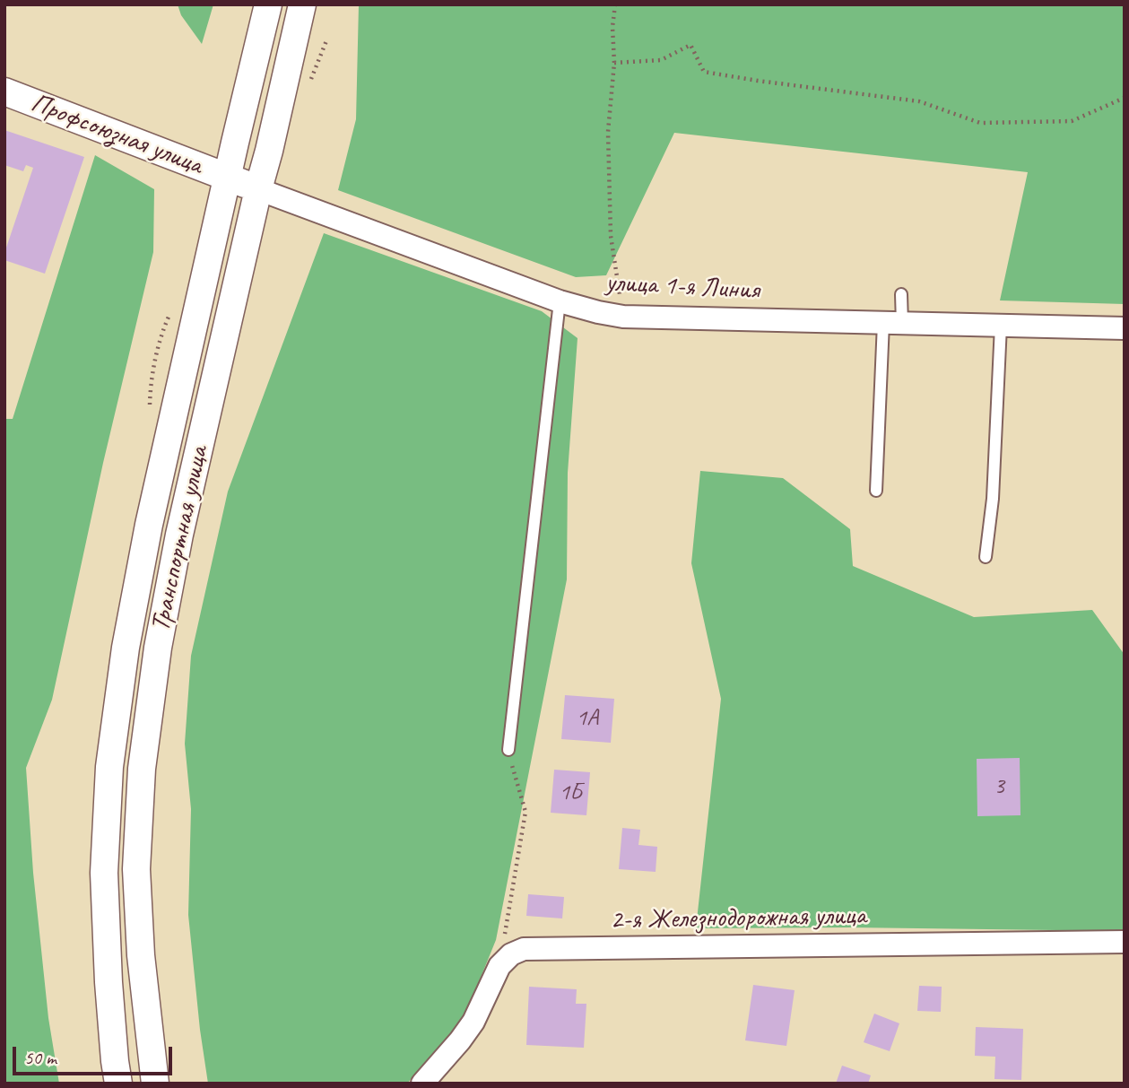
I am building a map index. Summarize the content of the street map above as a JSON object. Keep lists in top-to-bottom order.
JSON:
{
  "streets": {
    "street": [
      "Профсоюзная улица",
      "улица 1-я Линия",
      "Транспортная улица",
      "2-я Железнодорожная улица"
    ]
  },
  "crossings": [
    ["Профсоюзная улица", "улица 1-я Линия"],
    ["Профсоюзная улица", "Транспортная улица"],
    ["улица 1-я Линия", "Транспортная улица"]
  ],
  "house_numbers": ["1А", "3", "1Б"],
  "scale_bar": "50 m"
}
